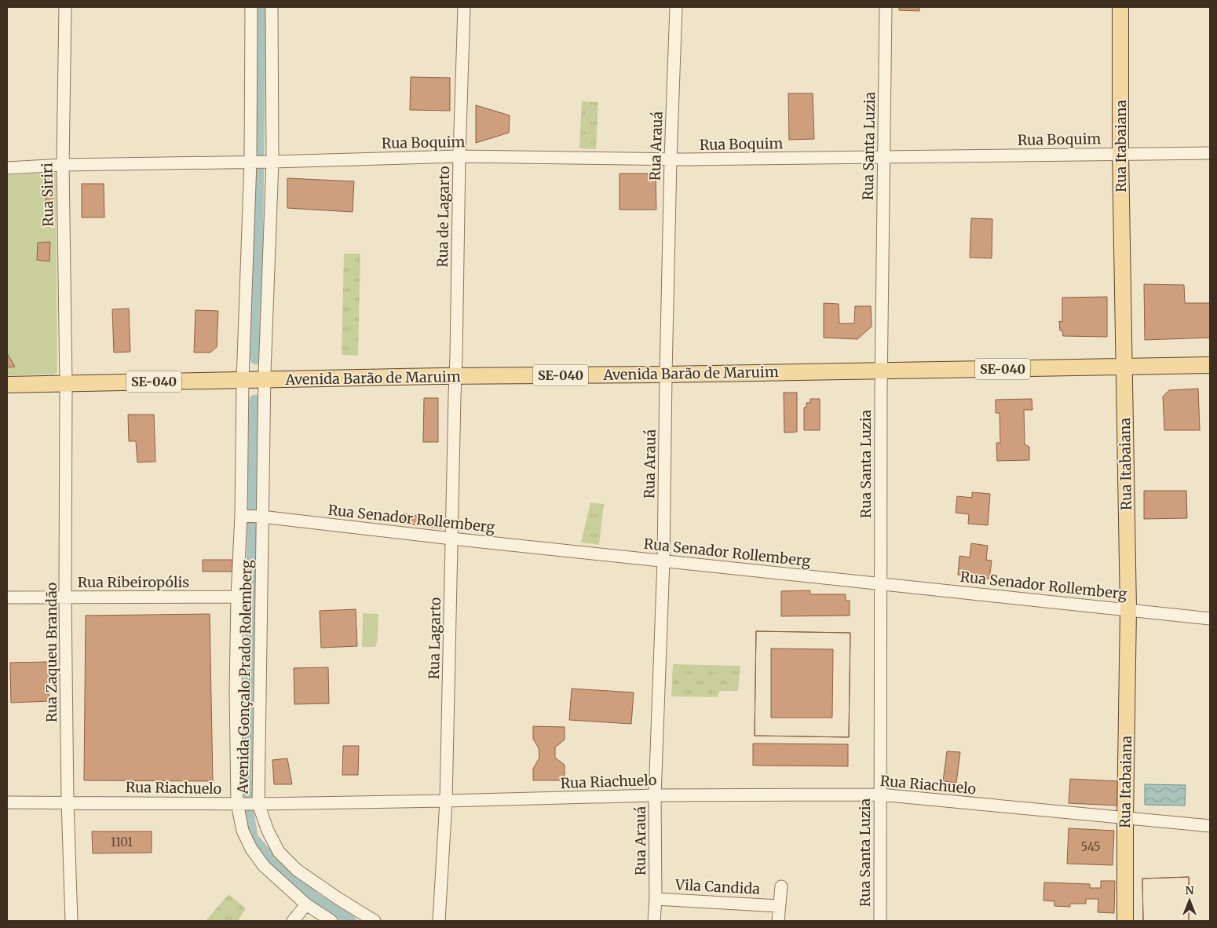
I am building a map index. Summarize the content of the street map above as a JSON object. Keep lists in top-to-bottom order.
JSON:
{
  "streets": {
    "main road": ["Rua Itabaiana", "SE-040", "Avenida Barão de Maruim"],
    "street": [
      "Rua Boquim",
      "Rua Arauá",
      "Rua Santa Luzia",
      "Rua Siriri",
      "Rua de Lagarto",
      "Rua Senador Rollemberg",
      "Rua Ribeiropólis",
      "Rua Lagarto",
      "Rua Zaqueu Brandão",
      "Avenida Gonçalo Prado Rolemberg",
      "Rua Riachuelo",
      "Vila Candida"
    ]
  },
  "crossings": [
    ["Rua Boquim", "Rua Arauá"],
    ["Rua Boquim", "Rua Santa Luzia"],
    ["Rua Boquim", "Rua Itabaiana"],
    ["Rua Boquim", "Rua Siriri"],
    ["Rua Boquim", "Rua de Lagarto"],
    ["Rua Boquim", "Avenida Gonçalo Prado Rolemberg"],
    ["Rua Arauá", "Avenida Barão de Maruim"],
    ["Rua Arauá", "Rua Senador Rollemberg"],
    ["Rua Arauá", "Rua Riachuelo"],
    ["Rua Arauá", "Vila Candida"],
    ["Rua Santa Luzia", "Avenida Barão de Maruim"],
    ["Rua Santa Luzia", "Rua Senador Rollemberg"],
    ["Rua Santa Luzia", "Rua Riachuelo"],
    ["Rua Itabaiana", "Avenida Barão de Maruim"],
    ["Rua Itabaiana", "Rua Senador Rollemberg"],
    ["Rua Itabaiana", "Rua Riachuelo"],
    ["Rua Siriri", "Avenida Barão de Maruim"],
    ["Rua Siriri", "Rua Zaqueu Brandão"],
    ["Rua de Lagarto", "Rua Lagarto"],
    ["Avenida Barão de Maruim", "Rua Lagarto"],
    ["Avenida Barão de Maruim", "Rua Zaqueu Brandão"],
    ["Avenida Barão de Maruim", "Avenida Gonçalo Prado Rolemberg"],
    ["Rua Senador Rollemberg", "Rua Lagarto"],
    ["Rua Senador Rollemberg", "Avenida Gonçalo Prado Rolemberg"],
    ["Rua Ribeiropólis", "Rua Zaqueu Brandão"],
    ["Rua Ribeiropólis", "Avenida Gonçalo Prado Rolemberg"],
    ["Rua Lagarto", "Rua Riachuelo"],
    ["Rua Zaqueu Brandão", "Rua Riachuelo"],
    ["Avenida Gonçalo Prado Rolemberg", "Rua Riachuelo"]
  ],
  "house_numbers": ["1101", "545"],
  "north": "top"
}
